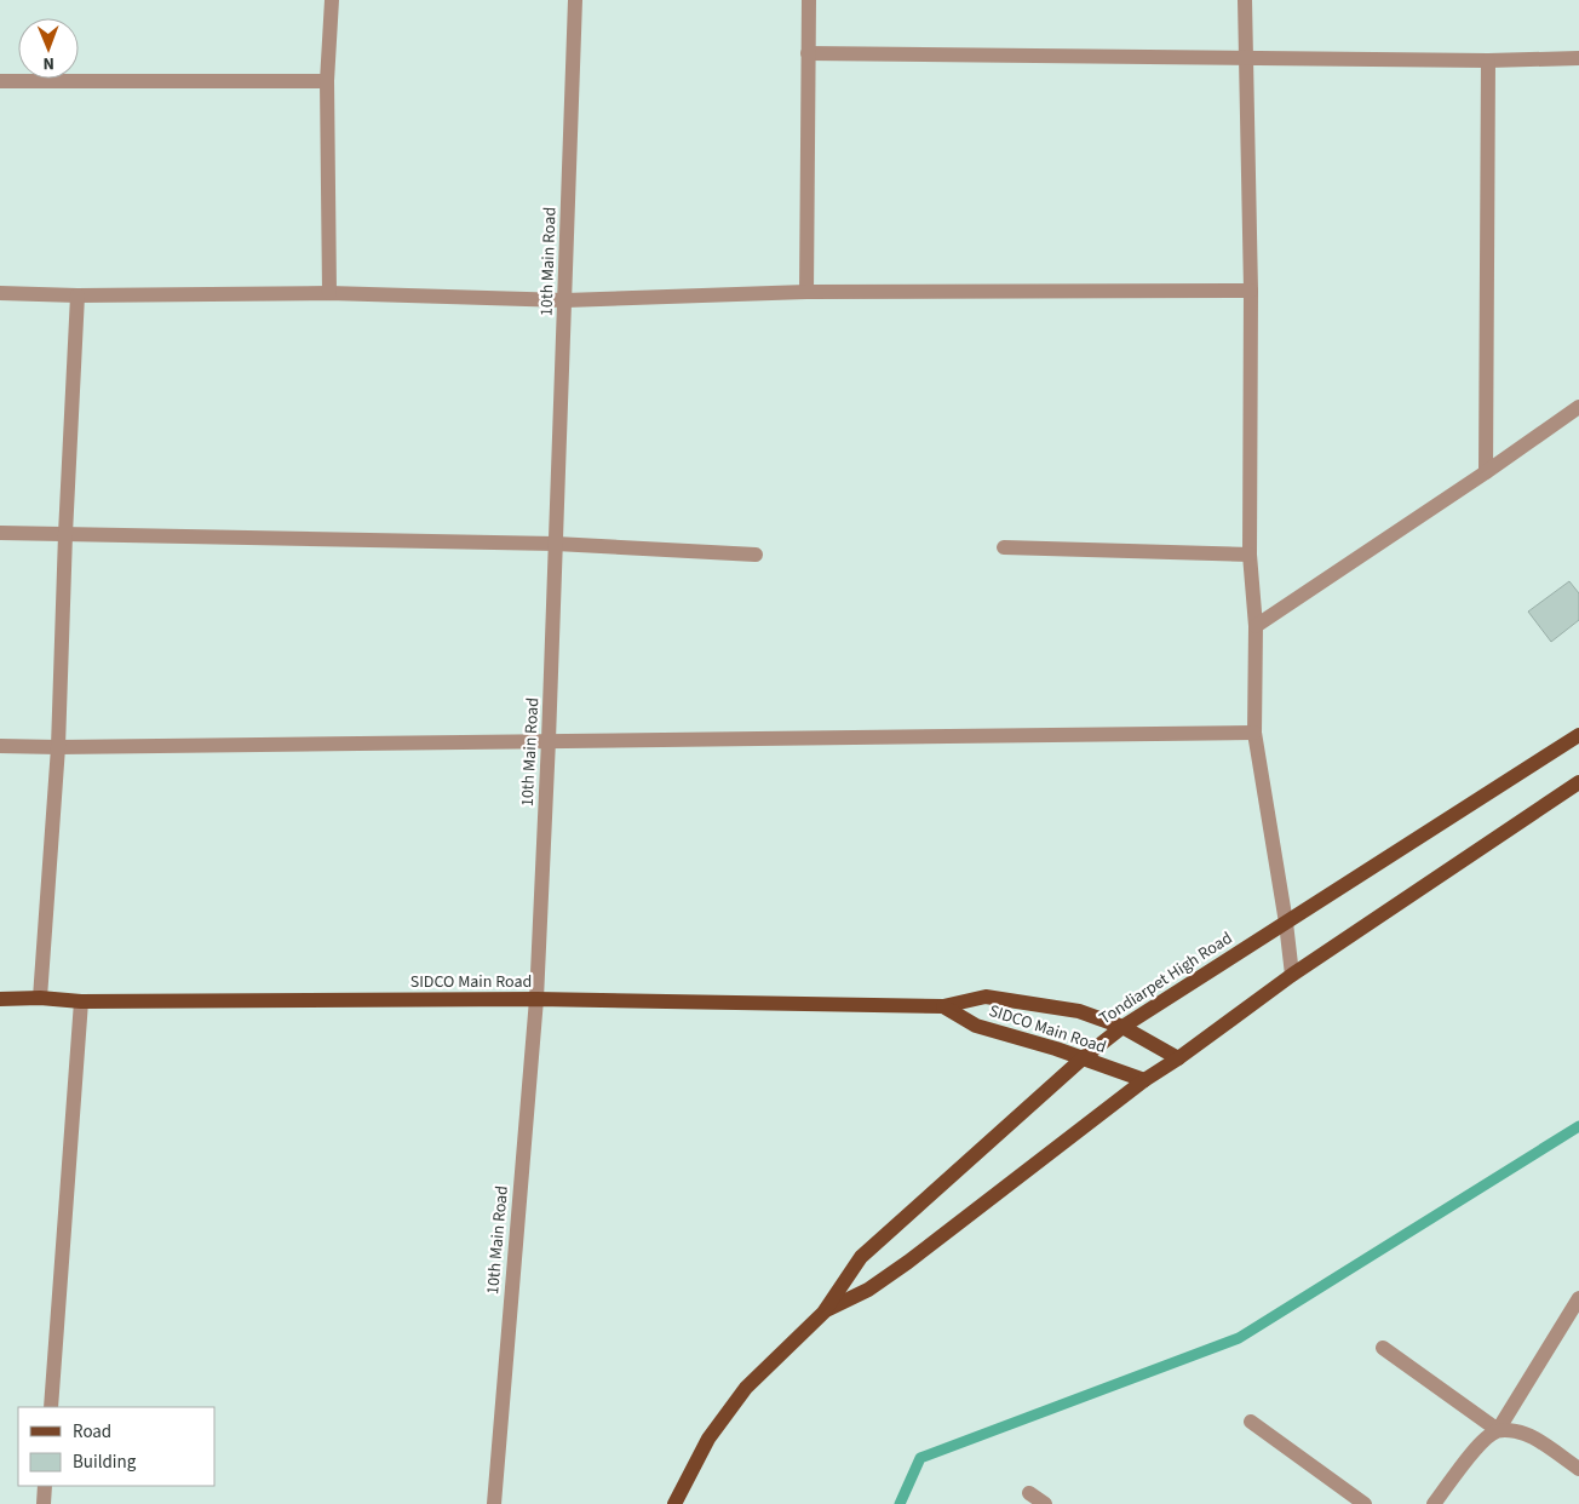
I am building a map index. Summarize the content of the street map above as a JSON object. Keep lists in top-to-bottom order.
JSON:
{
  "streets": {
    "main road": ["Tondiarpet High Road", "SIDCO Main Road"],
    "street": ["10th Main Road"]
  },
  "crossings": [
    ["10th Main Road", "SIDCO Main Road"],
    ["Tondiarpet High Road", "SIDCO Main Road"]
  ],
  "legend": ["Road", "Building"],
  "north": "bottom"
}
